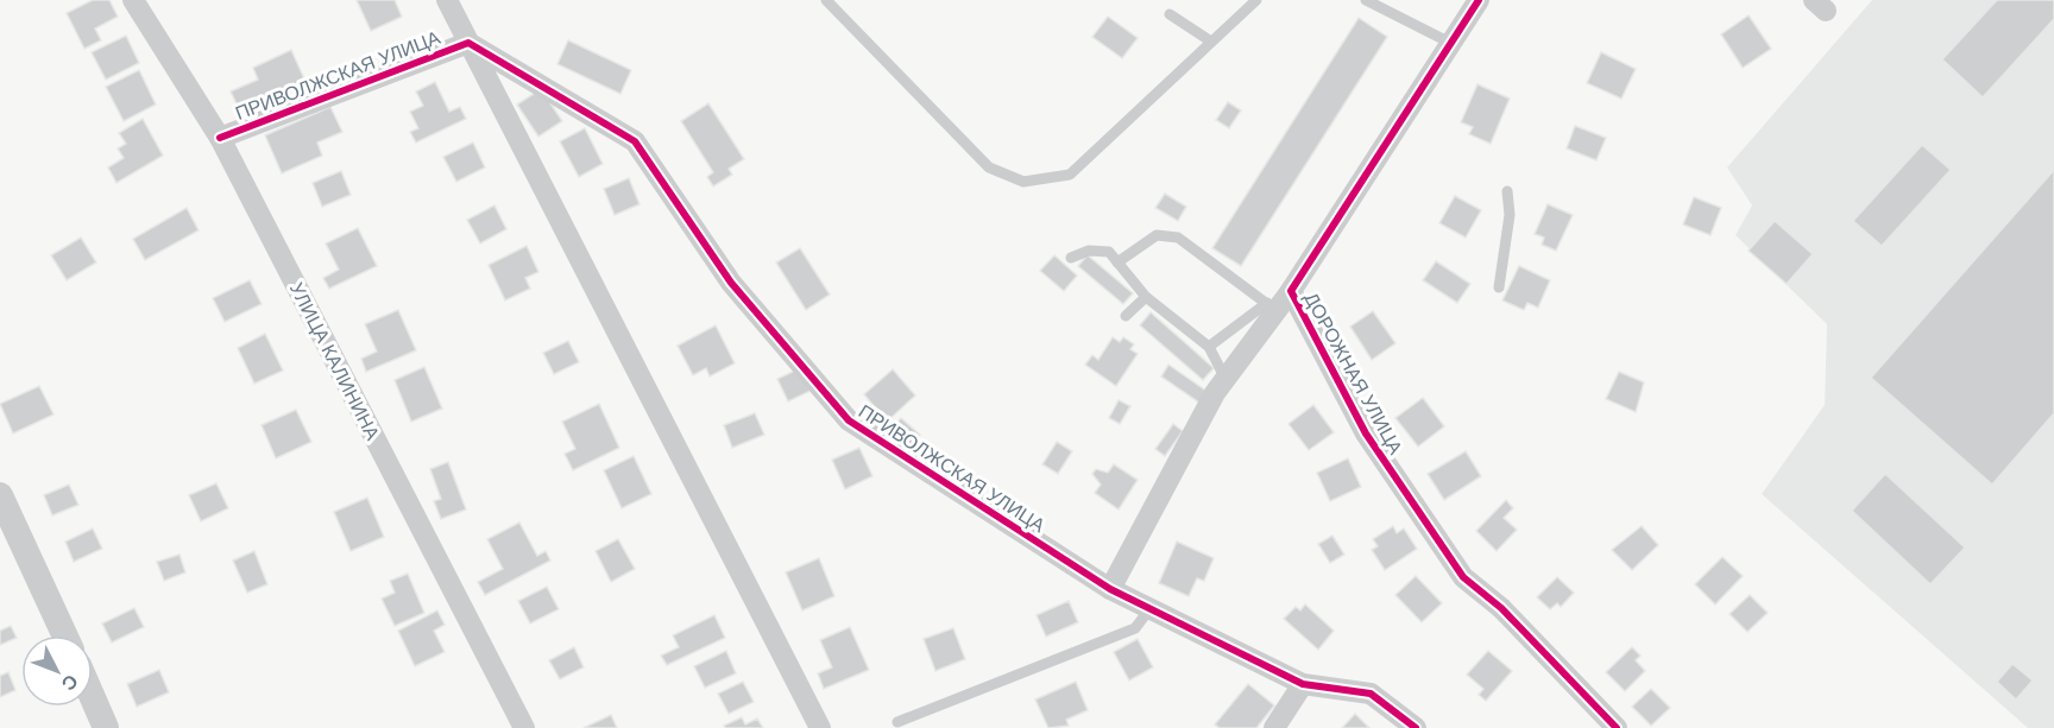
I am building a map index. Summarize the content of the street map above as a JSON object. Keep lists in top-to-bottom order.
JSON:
{
  "streets": {
    "street": ["ПРИВОЛЖСКАЯ УЛИЦА", "УЛИЦА КАЛИНИНА", "ДОРОЖНАЯ УЛИЦА"]
  },
  "crossings": [
    ["ПРИВОЛЖСКАЯ УЛИЦА", "УЛИЦА КАЛИНИНА"]
  ],
  "north": "bottom right"
}
